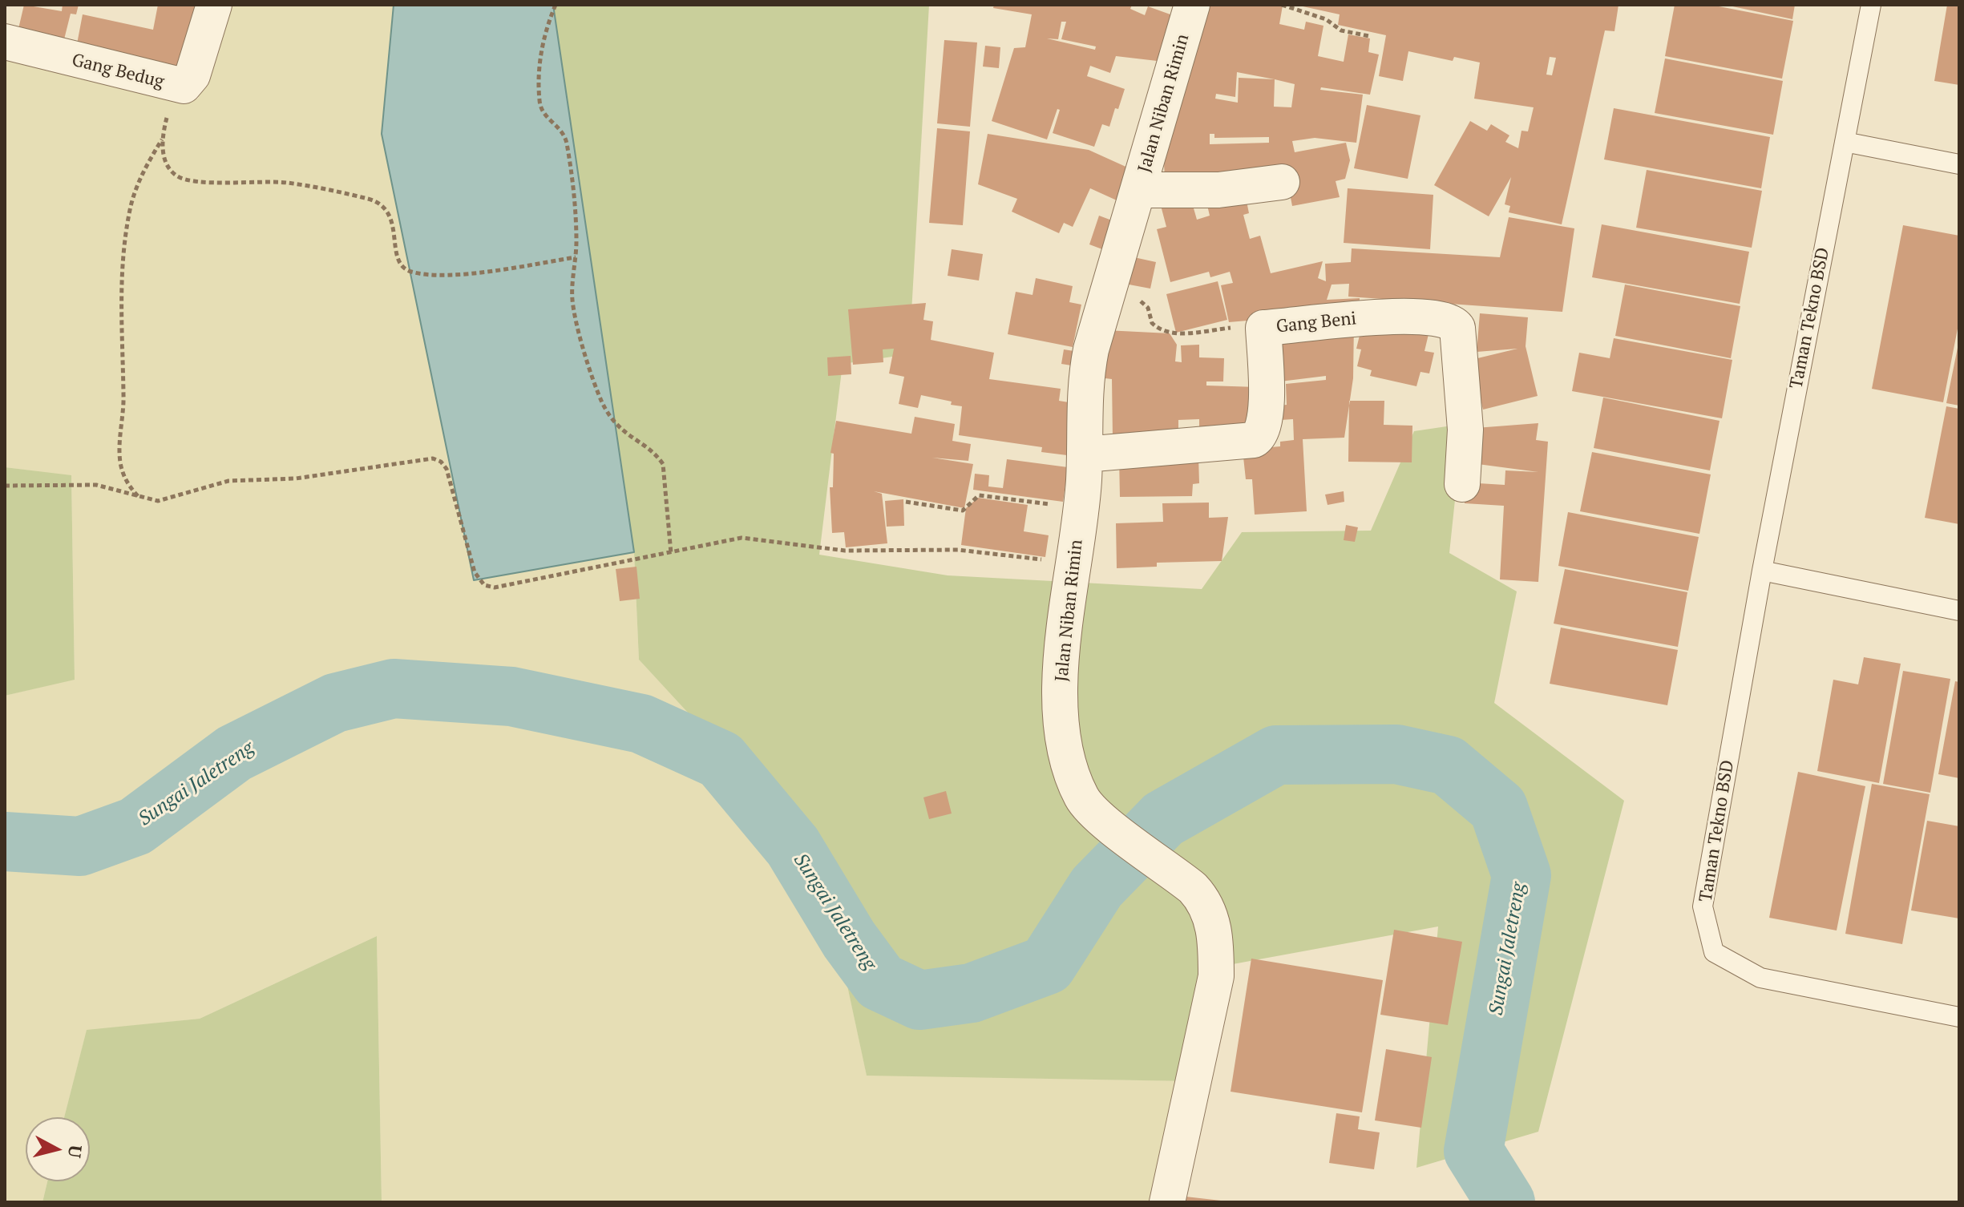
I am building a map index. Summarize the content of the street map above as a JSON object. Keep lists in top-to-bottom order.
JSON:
{
  "streets": {
    "street": ["Gang Bedug", "Jalan Niban Rimin", "Gang Beni"],
    "lane": ["Taman Tekno BSD"]
  },
  "crossings": [
    ["Jalan Niban Rimin", "Gang Beni"]
  ],
  "water": ["Sungai Jaletreng"],
  "north": "right"
}
